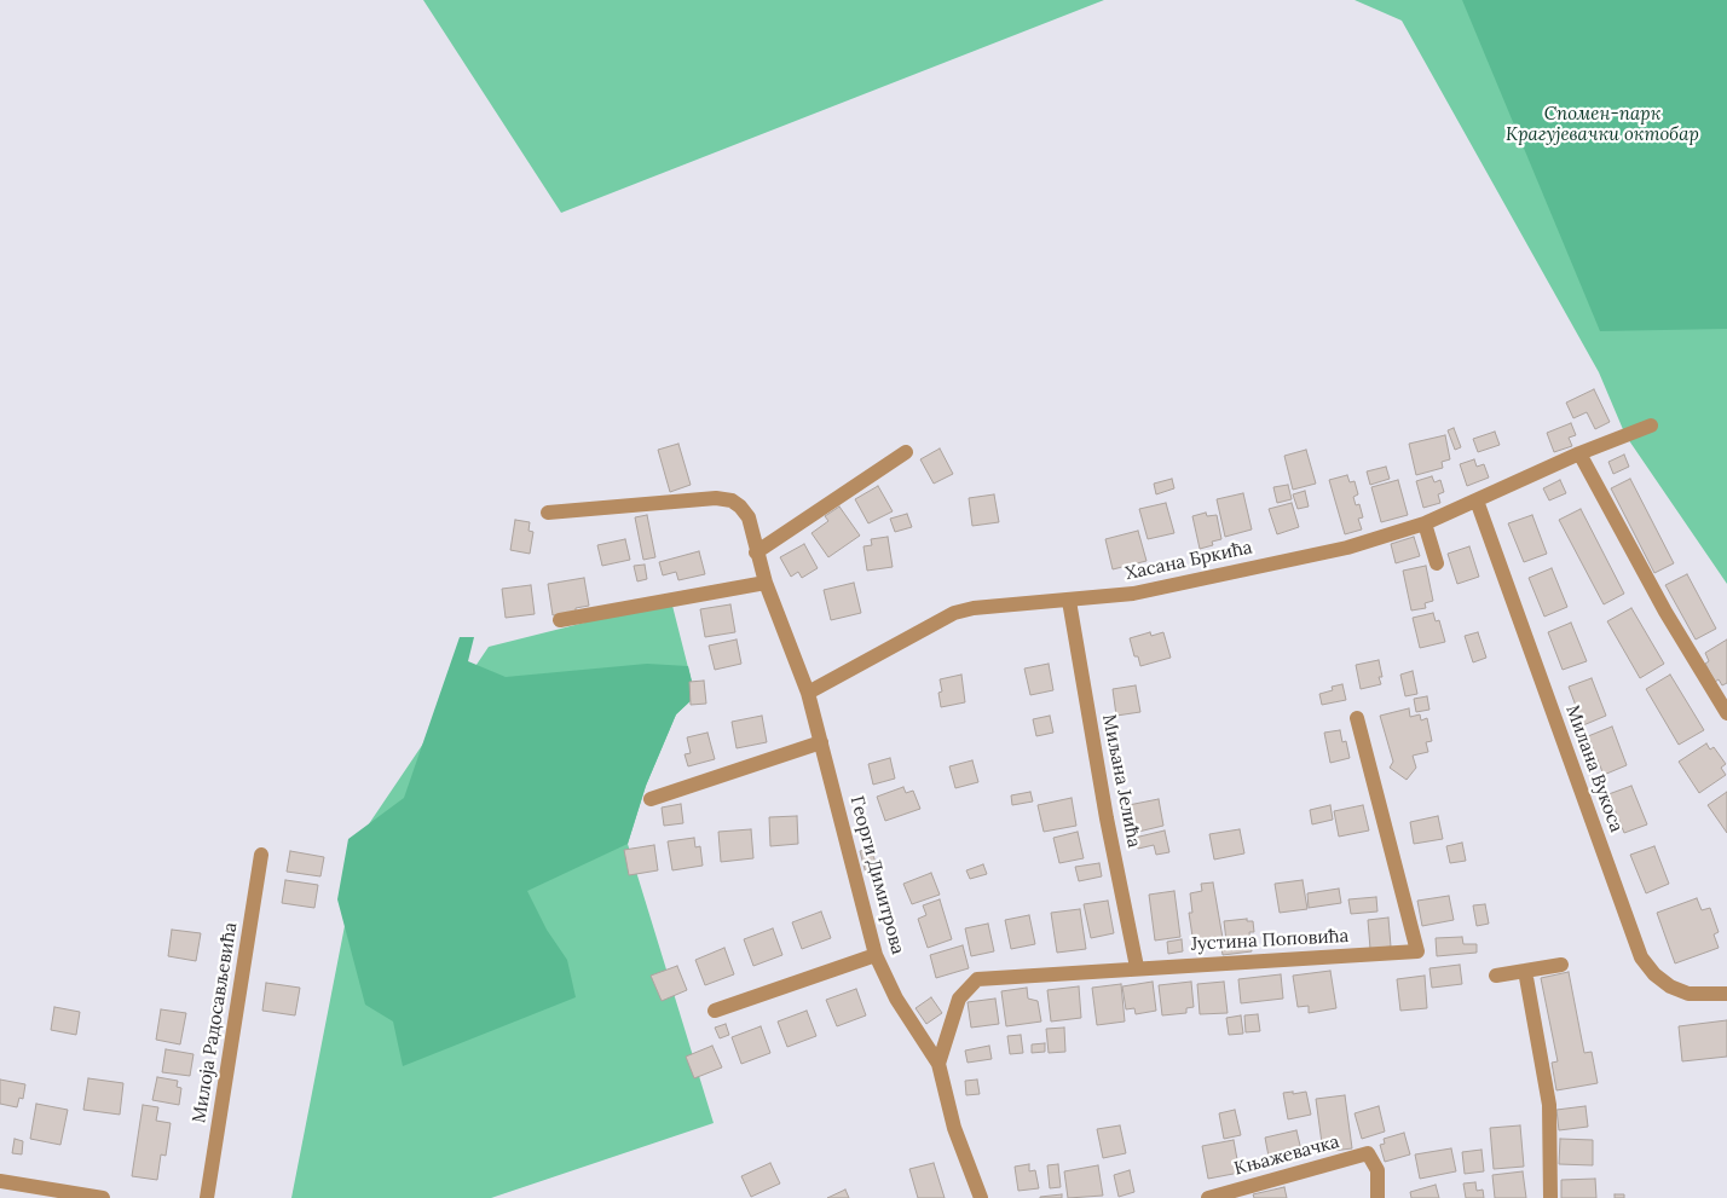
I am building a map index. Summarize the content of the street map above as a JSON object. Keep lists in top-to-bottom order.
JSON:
{
  "streets": {
    "street": [
      "Хасана Бркића",
      "Милана Вукоса",
      "Миљана Јелића",
      "Георги Димитрова",
      "Јустина Поповића",
      "Милоја Радосављевића",
      "Књажевачка"
    ]
  },
  "crossings": [
    ["Хасана Бркића", "Милана Вукоса"],
    ["Хасана Бркића", "Миљана Јелића"],
    ["Хасана Бркића", "Георги Димитрова"],
    ["Миљана Јелића", "Јустина Поповића"],
    ["Георги Димитрова", "Јустина Поповића"]
  ],
  "parks": ["Спомен-парк Крагујевачки октобар"]
}
